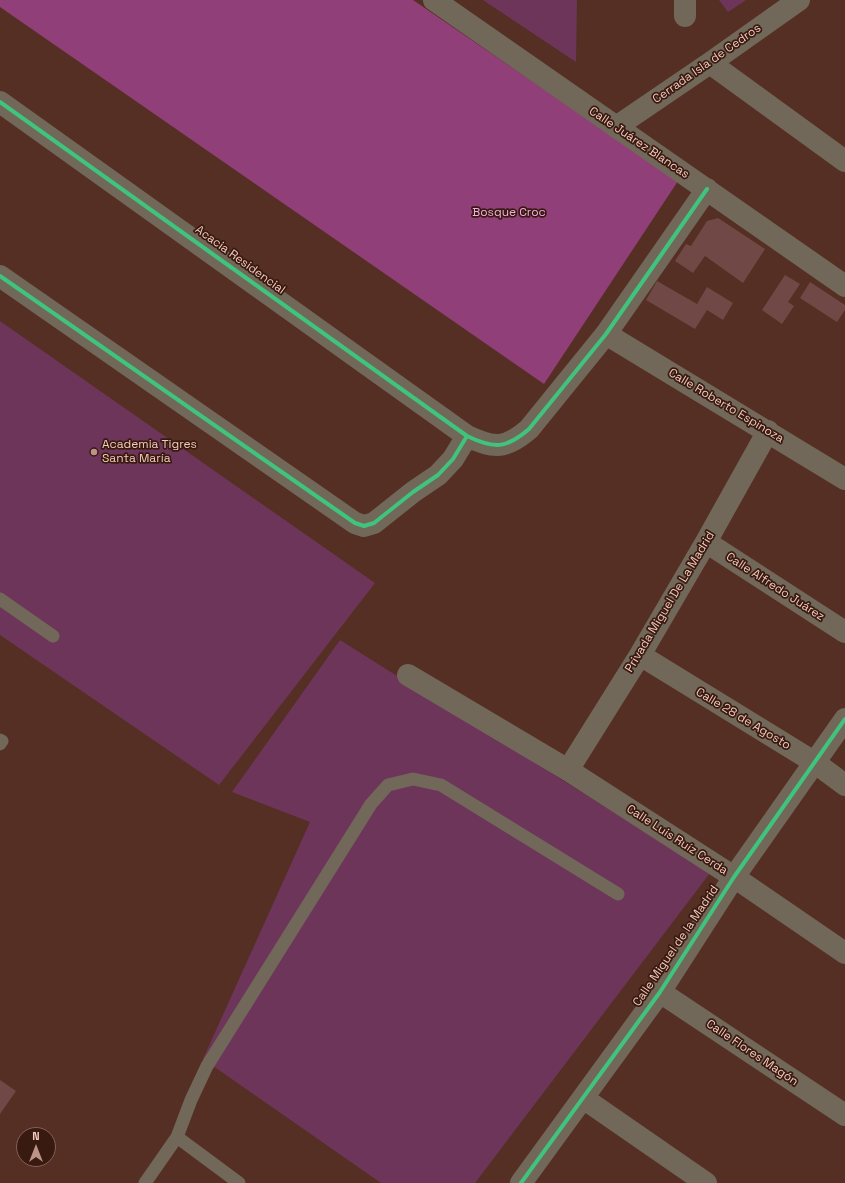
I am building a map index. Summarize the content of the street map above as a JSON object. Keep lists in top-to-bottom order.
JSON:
{
  "streets": {
    "street": [
      "Cerrada Isla de Cedros",
      "Calle Juárez Blancas",
      "Acacia Residencial",
      "Calle Roberto Espinoza",
      "Calle Alfredo Juárez",
      "Privada Miguel De La Madrid",
      "Calle 28 de Agosto",
      "Calle Luis Ruíz Cerda",
      "Calle Miguel de la Madrid",
      "Calle Flores Magón"
    ]
  },
  "crossings": [
    ["Cerrada Isla de Cedros", "Calle Juárez Blancas"],
    ["Calle Juárez Blancas", "Acacia Residencial"],
    ["Acacia Residencial", "Calle Roberto Espinoza"],
    ["Calle Roberto Espinoza", "Privada Miguel De La Madrid"],
    ["Calle Alfredo Juárez", "Privada Miguel De La Madrid"],
    ["Privada Miguel De La Madrid", "Calle 28 de Agosto"],
    ["Privada Miguel De La Madrid", "Calle Luis Ruíz Cerda"],
    ["Calle 28 de Agosto", "Calle Miguel de la Madrid"],
    ["Calle Luis Ruíz Cerda", "Calle Miguel de la Madrid"],
    ["Calle Miguel de la Madrid", "Calle Flores Magón"]
  ],
  "parks": ["Bosque Croc"],
  "places": ["Academia Tigres Santa María"],
  "north": "top"
}
